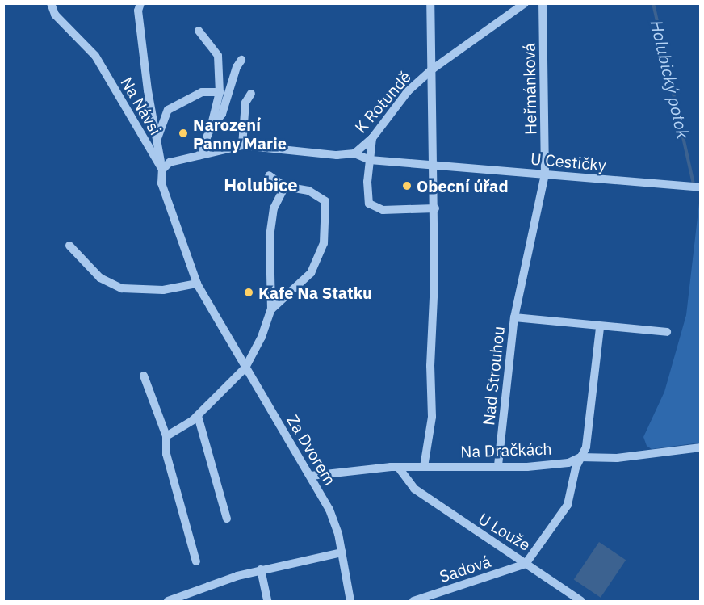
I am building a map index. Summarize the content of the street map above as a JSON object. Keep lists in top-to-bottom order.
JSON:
{
  "streets": {
    "street": [
      "Heřmánková",
      "K Rotundě",
      "Na Návsi",
      "U Cestičky",
      "Nad Strouhou",
      "Za Dvorem",
      "Na Dračkách",
      "U Louže",
      "Sadová"
    ]
  },
  "crossings": [
    ["Heřmánková", "U Cestičky"],
    ["Heřmánková", "Nad Strouhou"],
    ["K Rotundě", "U Cestičky"],
    ["Na Návsi", "Za Dvorem"],
    ["U Cestičky", "Nad Strouhou"],
    ["Nad Strouhou", "Na Dračkách"],
    ["Za Dvorem", "Na Dračkách"],
    ["Na Dračkách", "U Louže"],
    ["U Louže", "Sadová"]
  ],
  "districts": ["Holubice"],
  "water": ["Holubický potok"],
  "places": ["Narození Panny Marie", "Obecní úřad", "Kafe Na Statku"]
}
